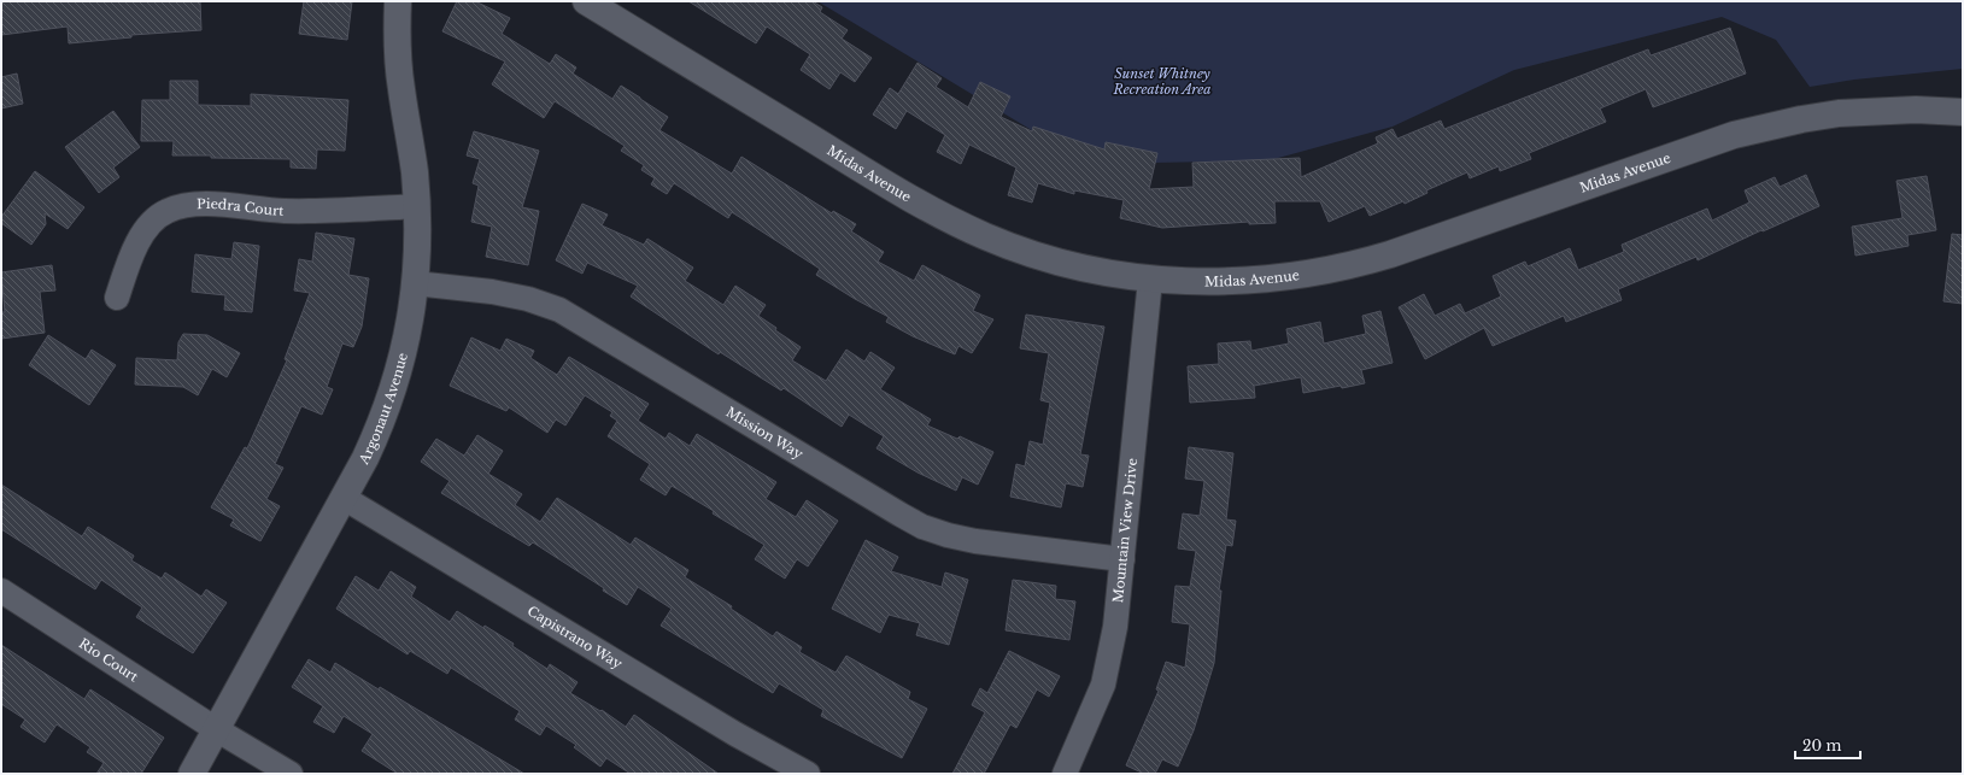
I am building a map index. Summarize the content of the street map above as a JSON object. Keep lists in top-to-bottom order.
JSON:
{
  "streets": {
    "street": [
      "Midas Avenue",
      "Piedra Court",
      "Argonaut Avenue",
      "Mission Way",
      "Mountain View Drive",
      "Capistrano Way",
      "Rio Court"
    ]
  },
  "crossings": [
    ["Midas Avenue", "Mountain View Drive"],
    ["Piedra Court", "Argonaut Avenue"],
    ["Argonaut Avenue", "Mission Way"],
    ["Argonaut Avenue", "Capistrano Way"],
    ["Argonaut Avenue", "Rio Court"],
    ["Mission Way", "Mountain View Drive"]
  ],
  "parks": ["Sunset Whitney Recreation Area"],
  "scale_bar": "20 m"
}
